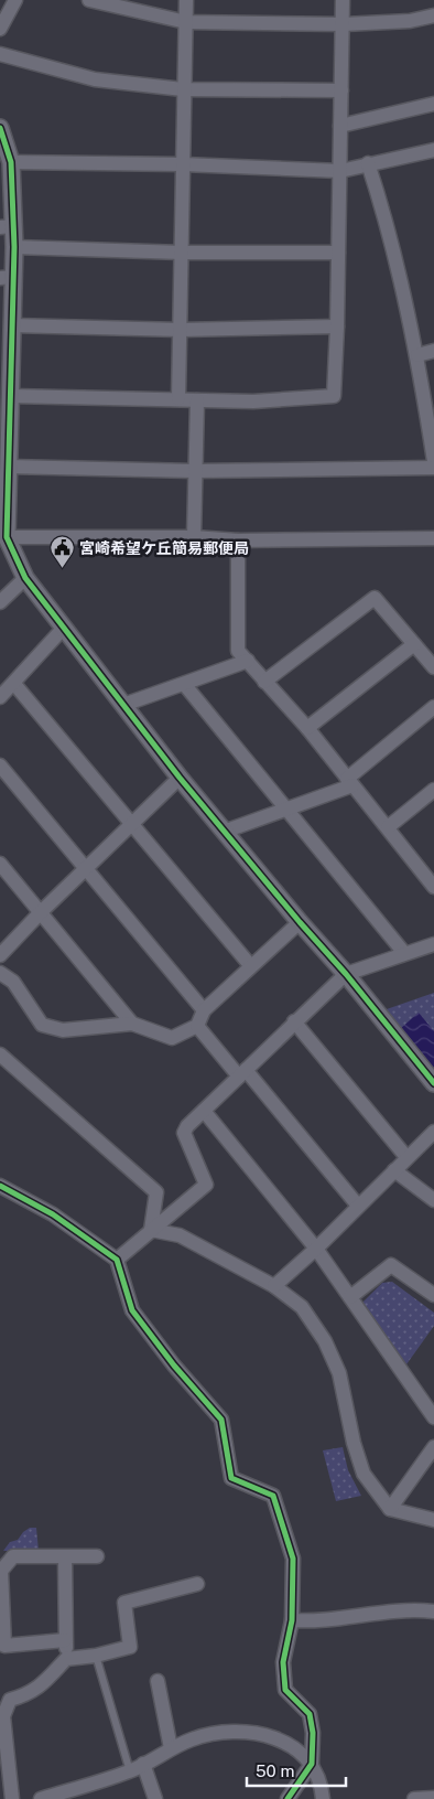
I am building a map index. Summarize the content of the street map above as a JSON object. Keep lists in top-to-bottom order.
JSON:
{
  "places": {
    "public building": ["宮崎希望ケ丘簡易郵便局"]
  },
  "scale_bar": "50 m"
}
